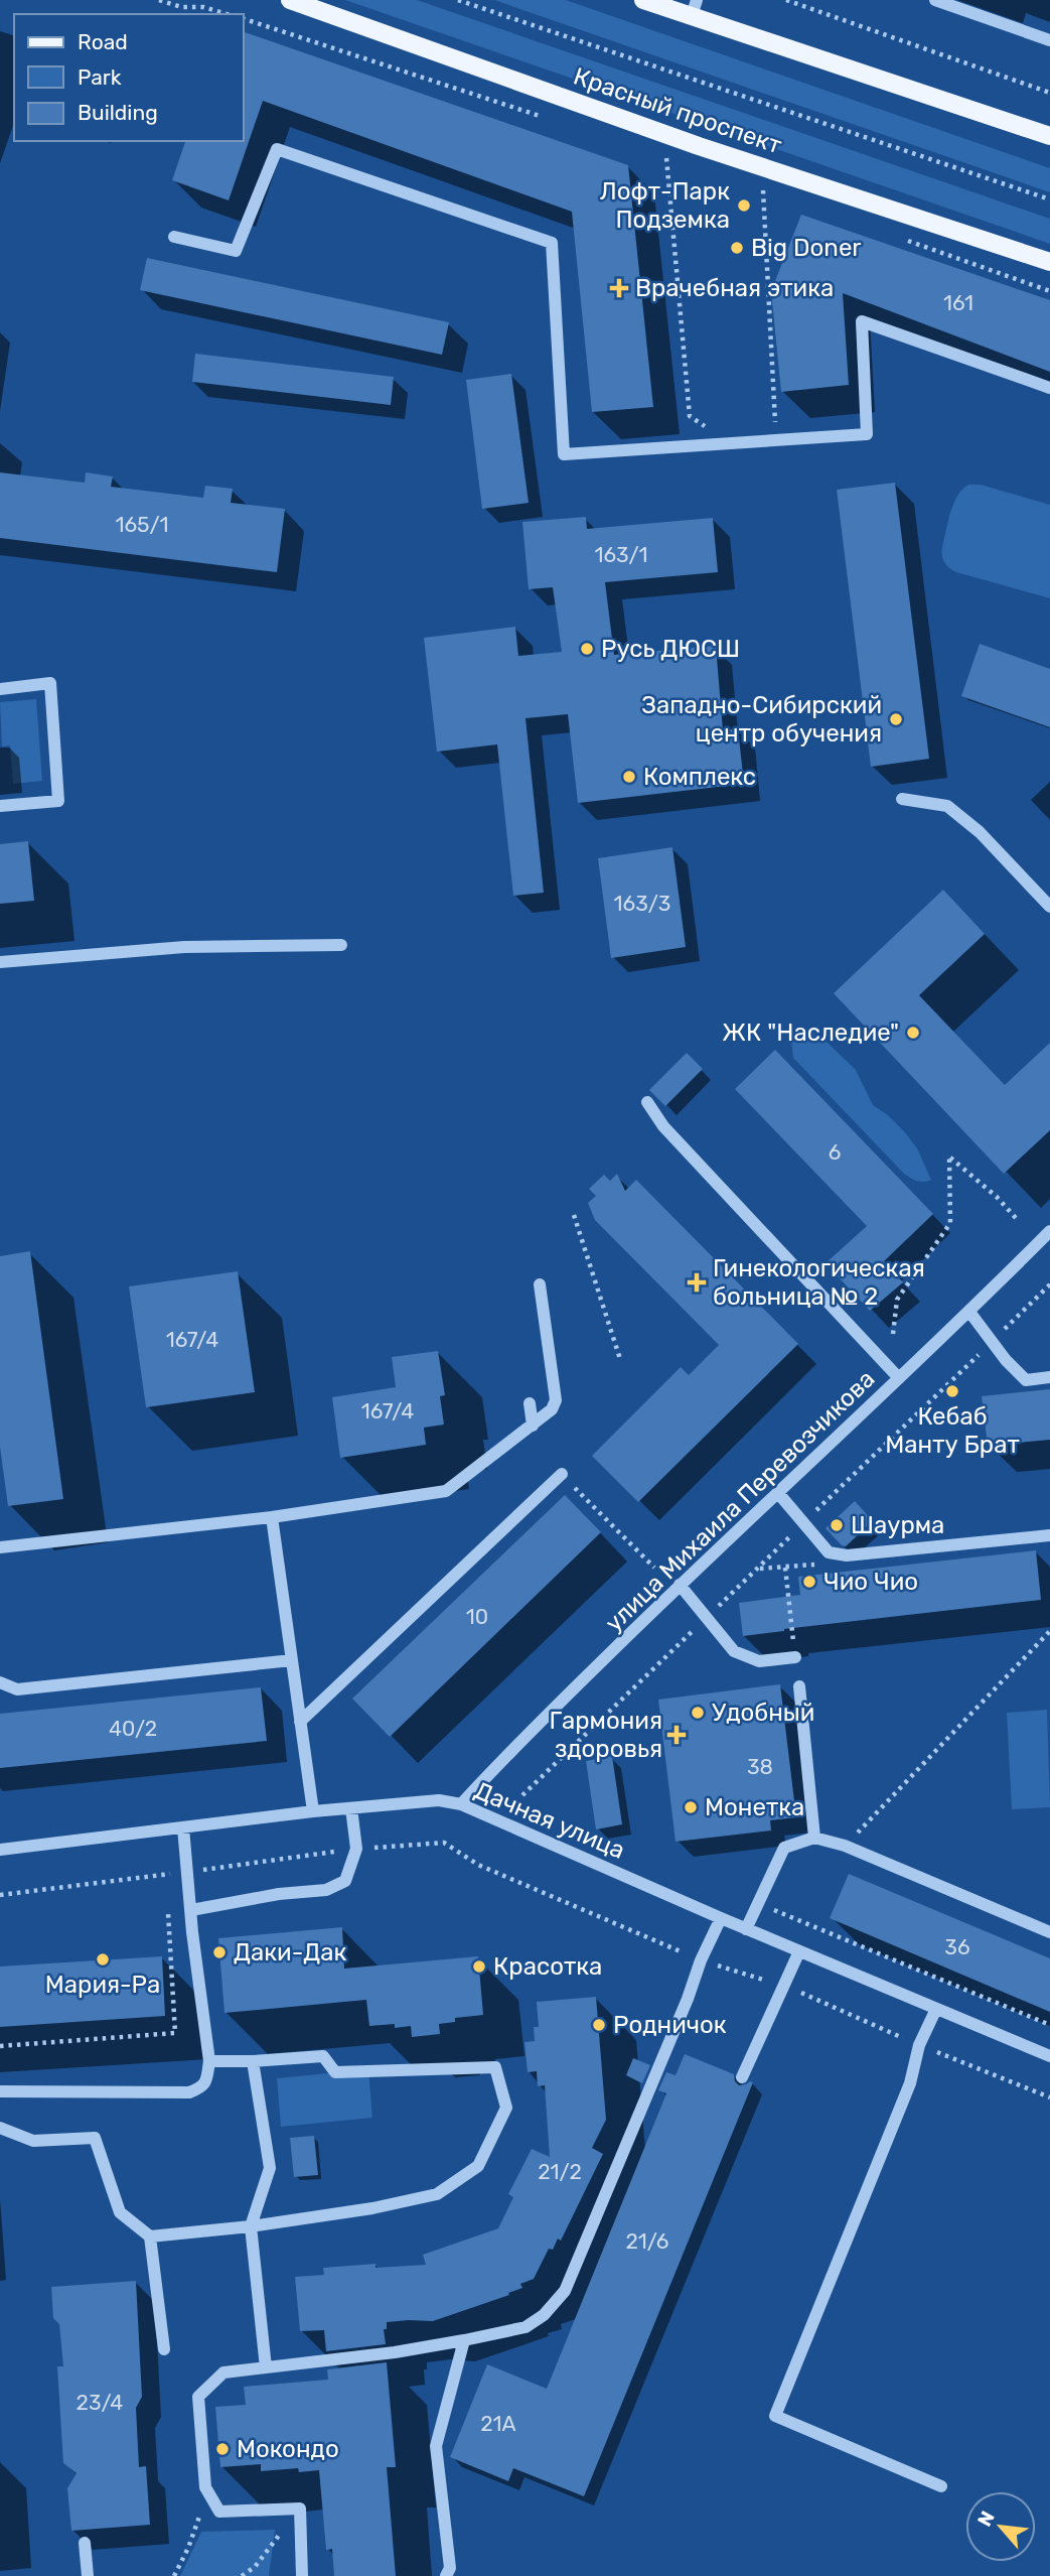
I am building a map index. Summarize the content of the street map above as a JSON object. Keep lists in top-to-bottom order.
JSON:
{
  "streets": {
    "main road": ["Красный проспект"],
    "street": ["улица Михаила Перевозчикова", "Дачная улица"]
  },
  "crossings": [
    ["улица Михаила Перевозчикова", "Дачная улица"]
  ],
  "places": {
    "other": [
      "Лофт-Парк Подземка",
      "Big Doner",
      "Русь ДЮСШ",
      "Западно-Сибирский центр обучения",
      "Комплекс",
      "ЖК \"Наследие\"",
      "Кебаб Манту Брат",
      "Шаурма",
      "Чио Чио",
      "Удобный",
      "Монетка",
      "Даки-Дак",
      "Мария-Ра",
      "Красотка",
      "Родничок",
      "Мокондо"
    ],
    "health": ["Врачебная этика", "Гинекологическая больница № 2", "Гармония здоровья"]
  },
  "house_numbers": [
    "161",
    "165/1",
    "163/1",
    "163/3",
    "6",
    "167/4",
    "167/4",
    "10",
    "40/2",
    "38",
    "36",
    "21/2",
    "21/6",
    "23/4",
    "21А"
  ],
  "legend": ["Road", "Park", "Building"],
  "north": "top left"
}
